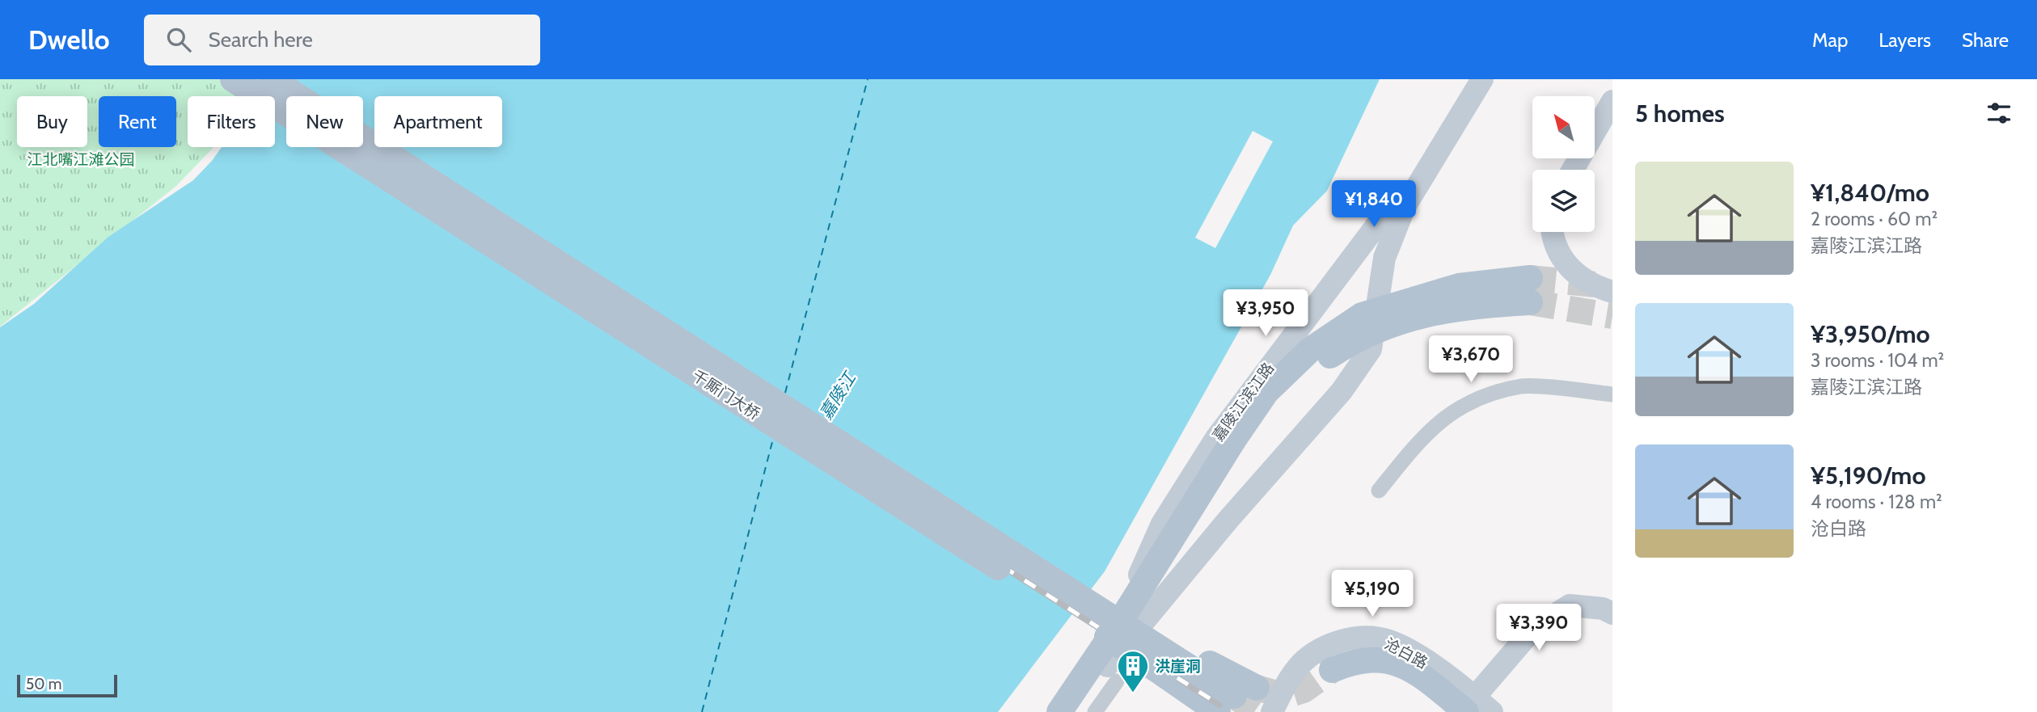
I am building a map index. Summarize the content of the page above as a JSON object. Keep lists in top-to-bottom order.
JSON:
{
  "streets": {
    "main road": ["千厮门大桥", "嘉陵江滨江路", "沧白路"]
  },
  "crossings": [
    ["千厮门大桥", "嘉陵江滨江路"]
  ],
  "water": ["嘉陵江"],
  "parks": ["江北嘴江滩公园"],
  "places": {
    "building": ["洪崖洞"]
  },
  "scale_bar": "50 m",
  "north": "top left",
  "page": {
    "header": "Dwello",
    "search": "Search here",
    "nav": ["Map", "Layers", "Share"],
    "heading": "5 homes",
    "chip": [
      "Buy",
      "Rent",
      "Filters",
      "New",
      "Apartment"
    ],
    "list": [
      {
        "name": "¥1,840/mo",
        "note": "2 rooms · 60 m² · 嘉陵江滨江路"
      },
      {
        "name": "¥3,950/mo",
        "note": "3 rooms · 104 m² · 嘉陵江滨江路"
      },
      {
        "name": "¥5,190/mo",
        "note": "4 rooms · 128 m² · 沧白路"
      }
    ],
    "price": [
      "¥1,840",
      "¥3,950",
      "¥3,670",
      "¥5,190",
      "¥3,390"
    ],
    "scale": "50 m"
  }
}
